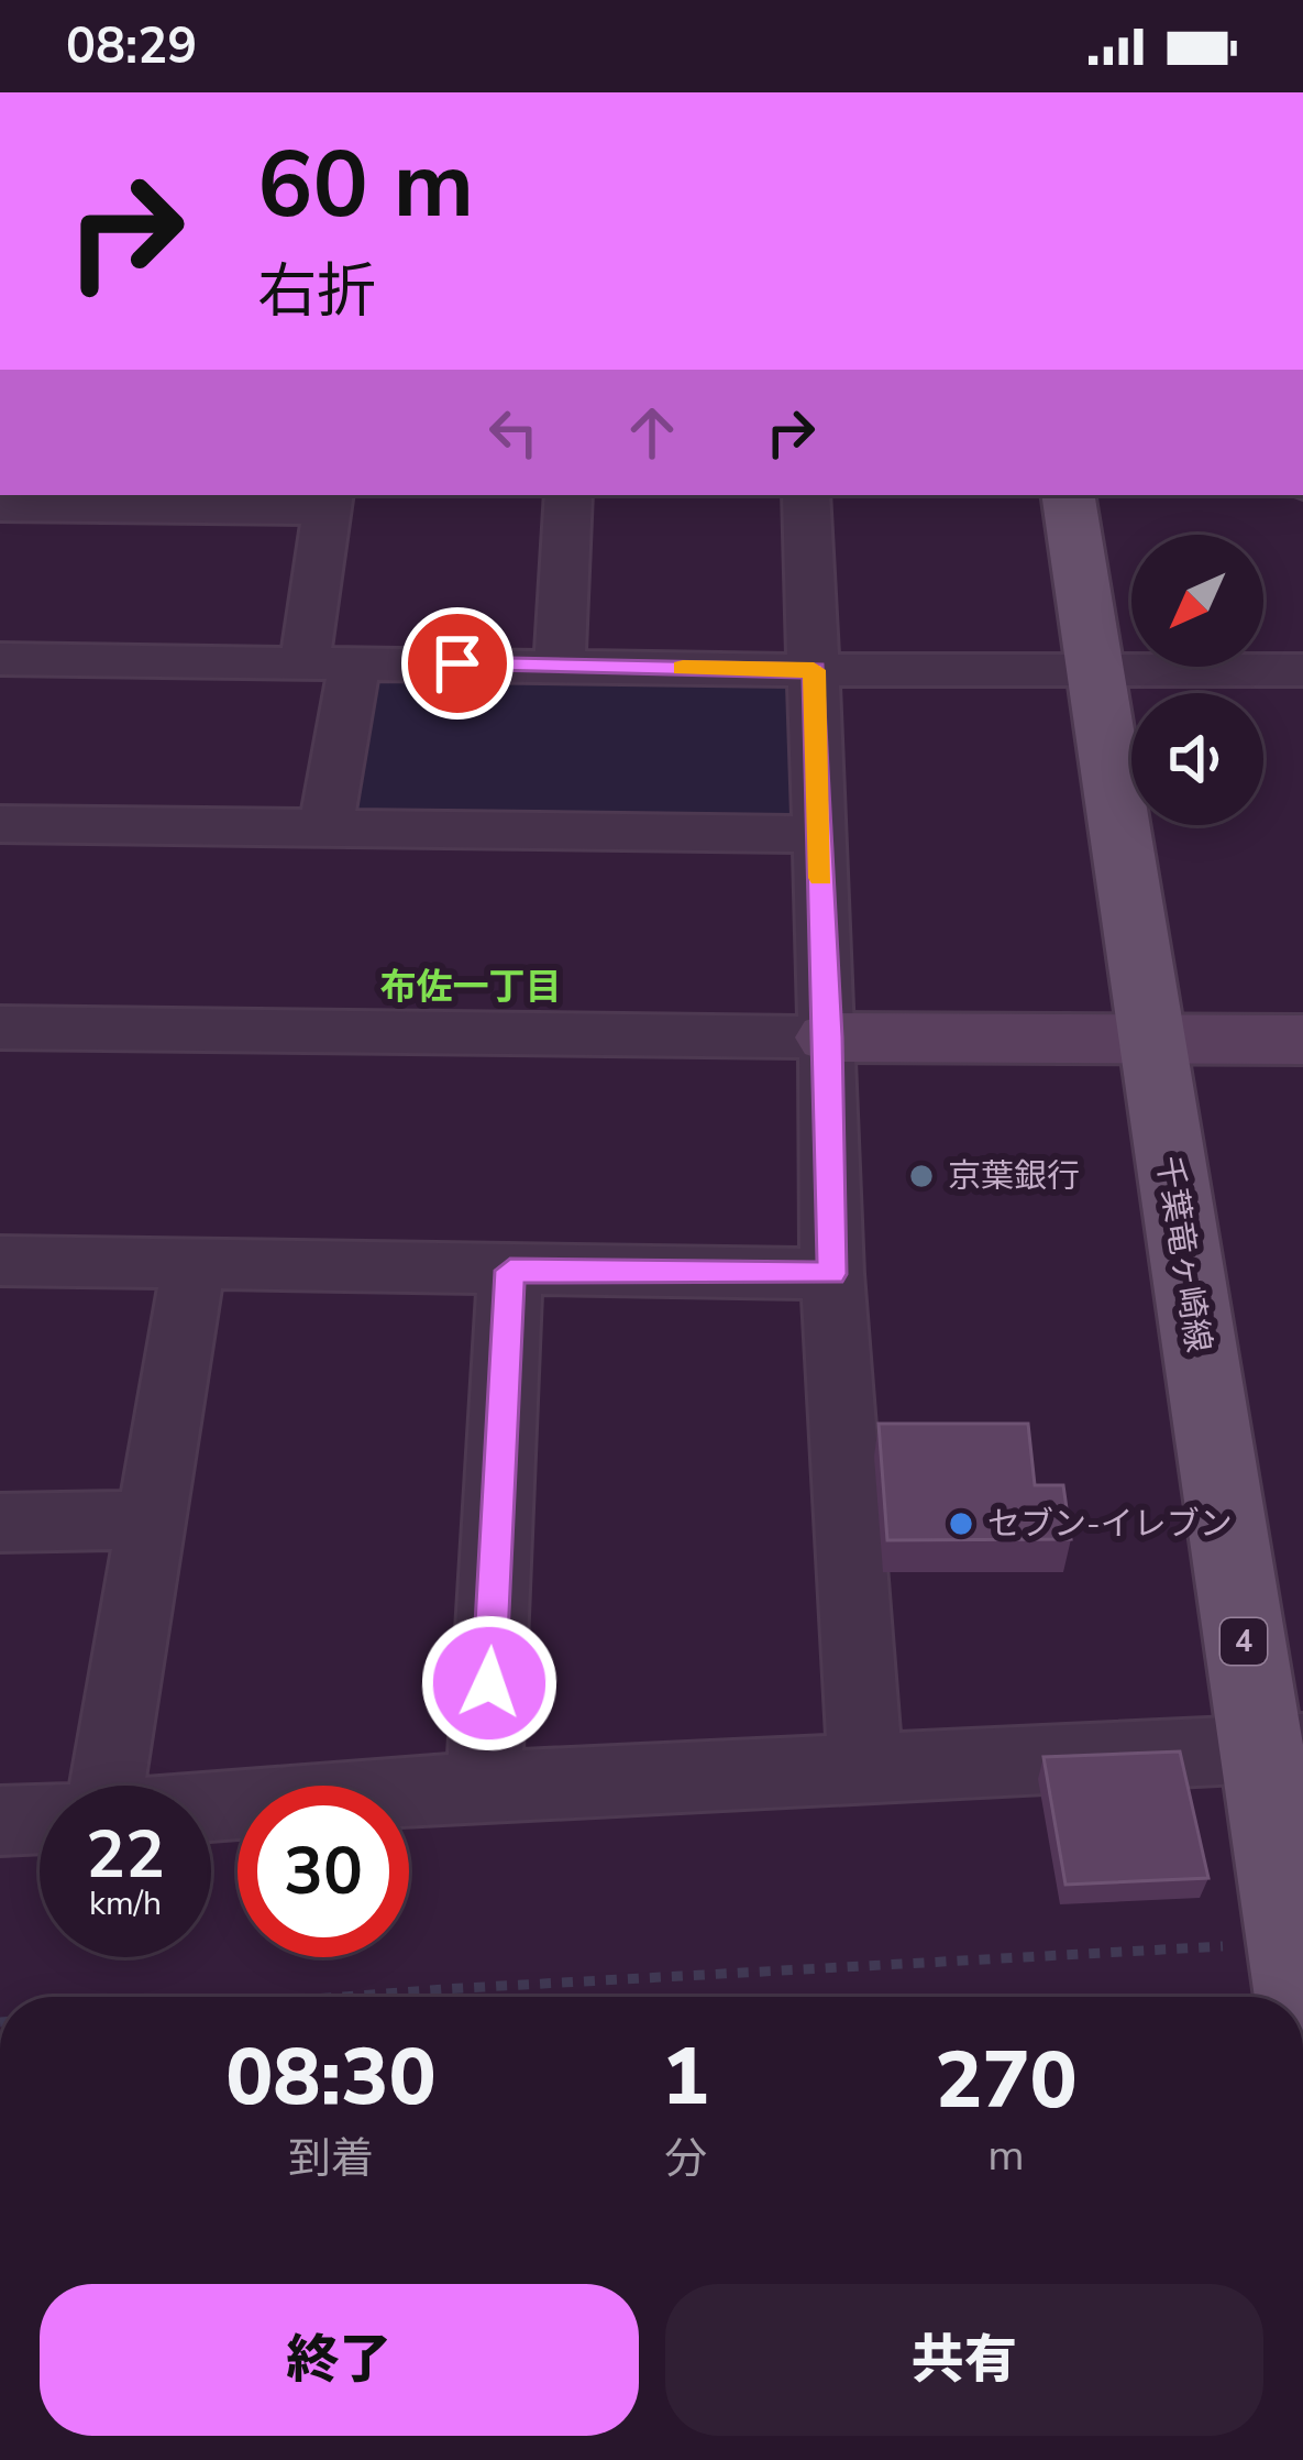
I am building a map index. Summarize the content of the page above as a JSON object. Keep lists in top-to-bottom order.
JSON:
{
  "streets": {
    "main road": ["千葉竜ヶ崎線", "4"]
  },
  "districts": ["布佐一丁目"],
  "places": ["京葉銀行", "セブン-イレブン"],
  "north": "bottom left",
  "page": {
    "status": "08:29",
    "turn": ["60 m", "右折"],
    "speed": "22 km/h",
    "limit": "30",
    "eta": [
      "08:30",
      "到着",
      "1",
      "分",
      "270",
      "m"
    ],
    "buttons": ["終了", "共有"]
  }
}
